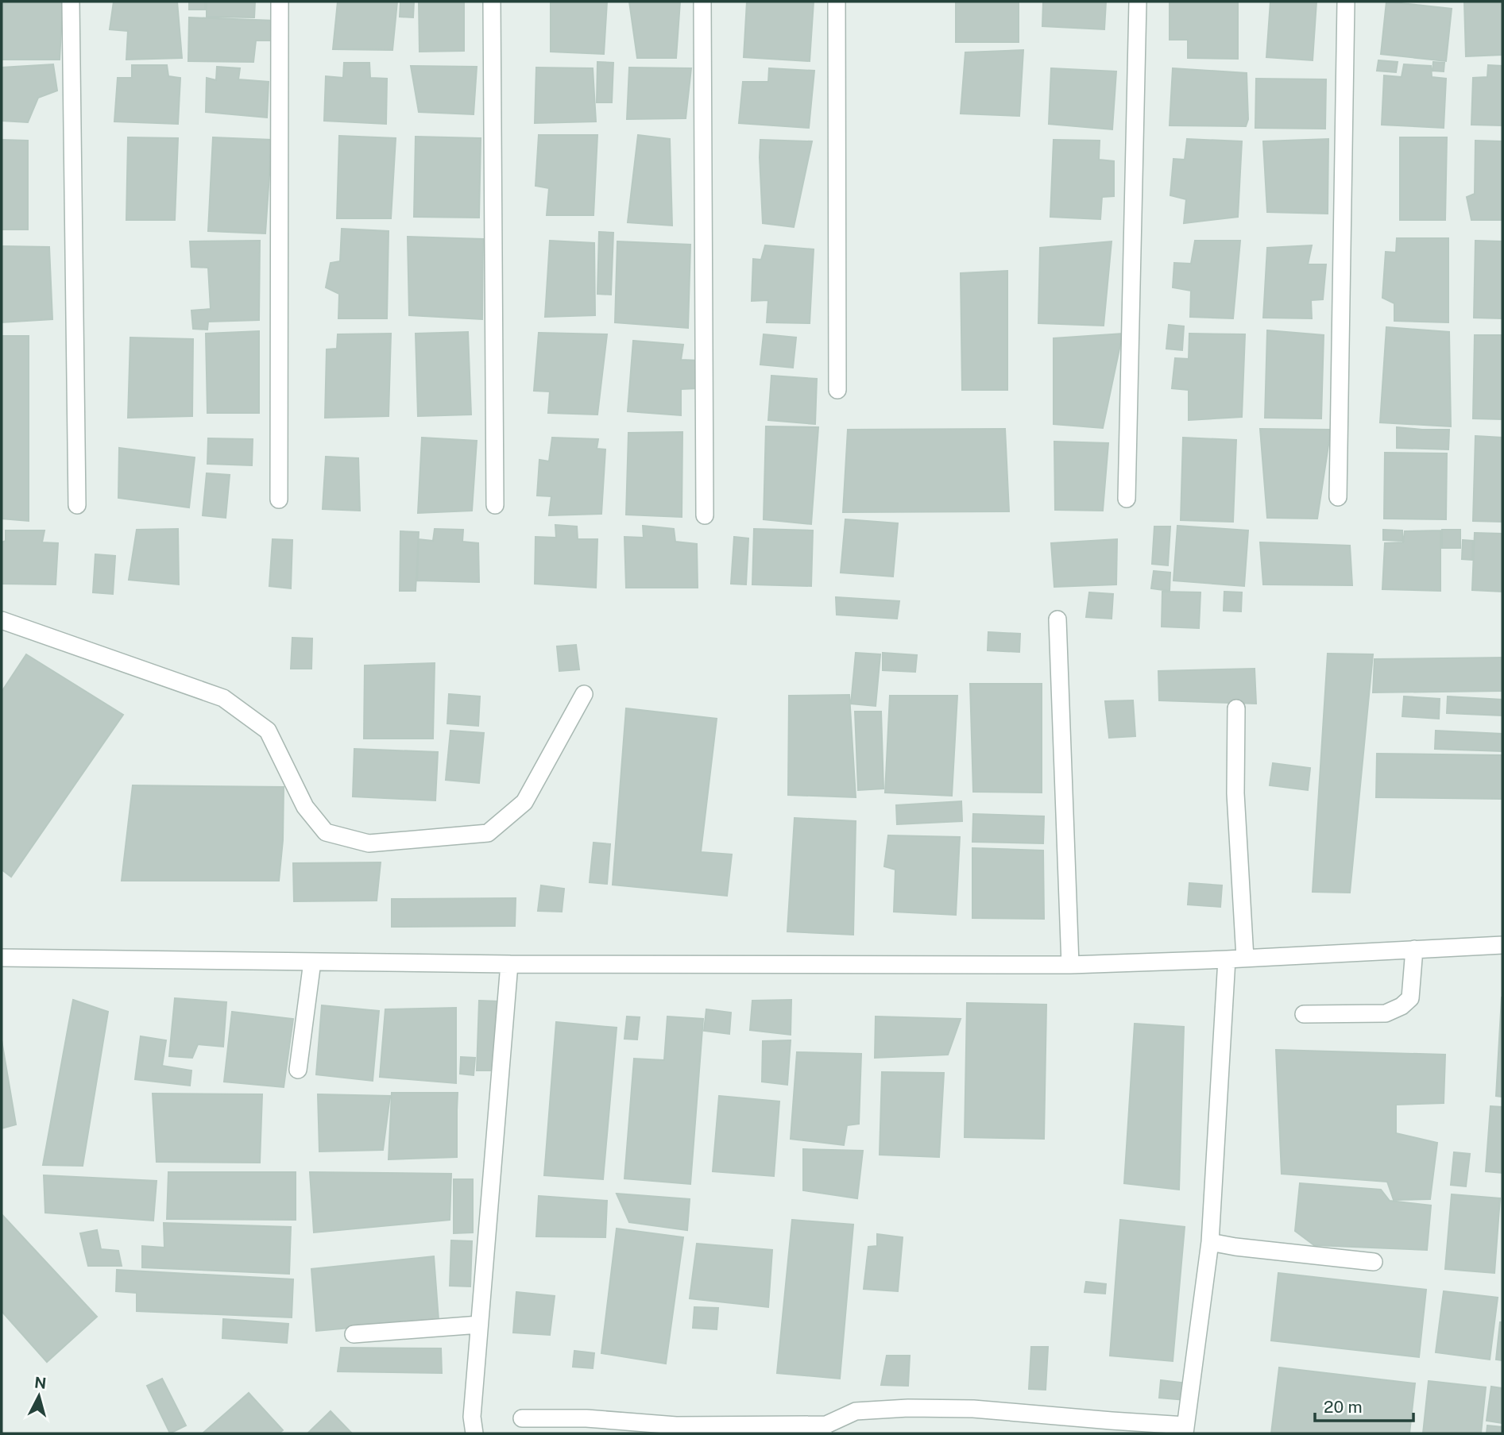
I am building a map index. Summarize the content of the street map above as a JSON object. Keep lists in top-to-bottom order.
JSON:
{
  "scale_bar": "20 m",
  "north": "top"
}
